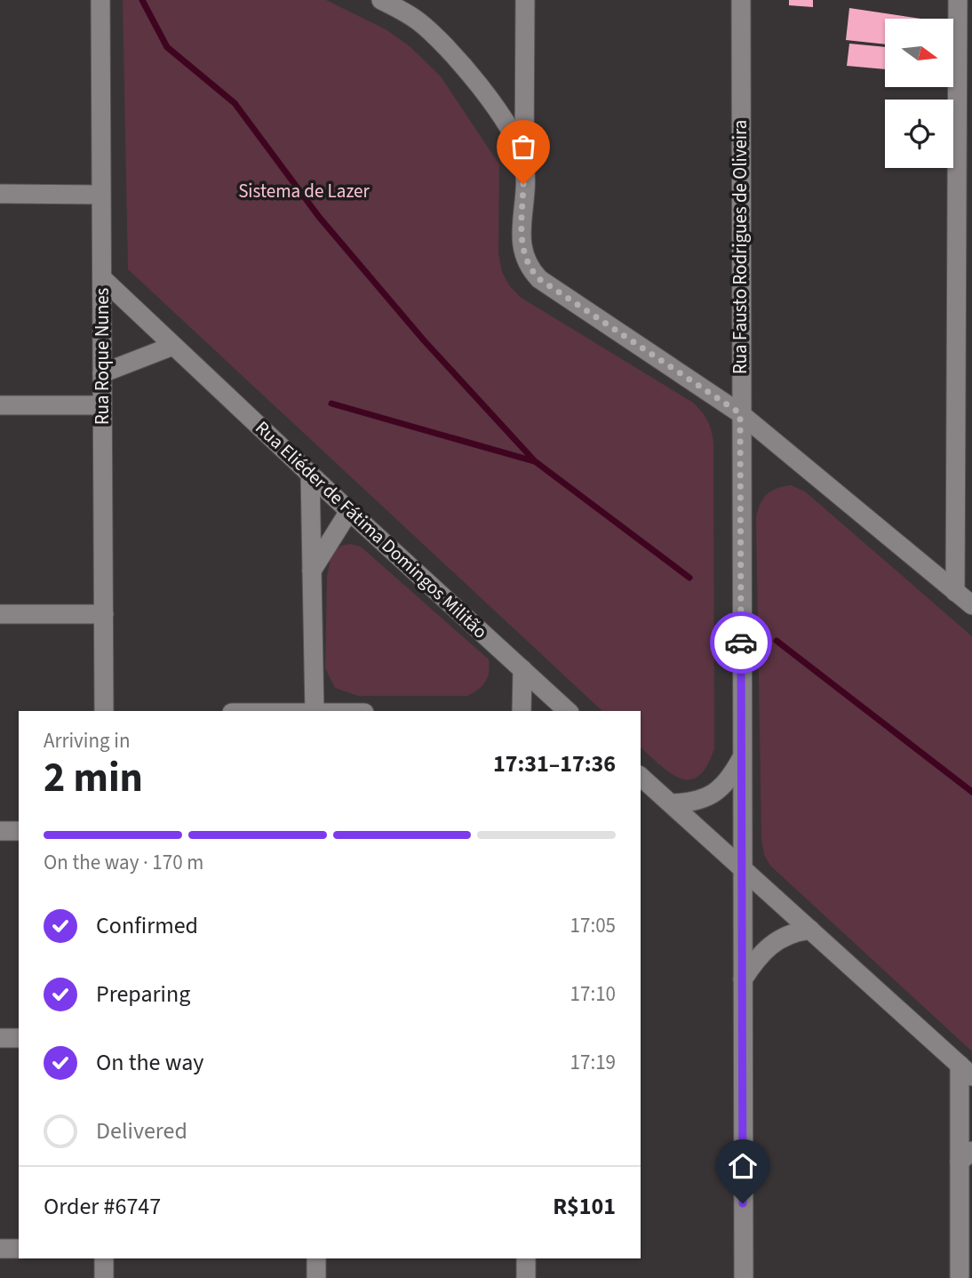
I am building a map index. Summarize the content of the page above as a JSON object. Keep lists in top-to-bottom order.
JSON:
{
  "streets": {
    "street": ["Rua Fausto Rodrigues de Oliveira", "Rua Roque Nunes", "Rua Eliéder de Fátima Domingos Militão"]
  },
  "crossings": [
    ["Rua Roque Nunes", "Rua Eliéder de Fátima Domingos Militão"]
  ],
  "parks": ["Sistema de Lazer"],
  "north": "right",
  "page": {
    "heading": ["2 min", "Arriving in", "17:31–17:36"],
    "panel": ["Order #6747", "R$101"],
    "bar": "On the way · 170 m",
    "list": [
      ["Confirmed", "17:05"],
      ["Preparing", "17:10"],
      ["On the way", "17:19"],
      "Delivered"
    ]
  }
}
